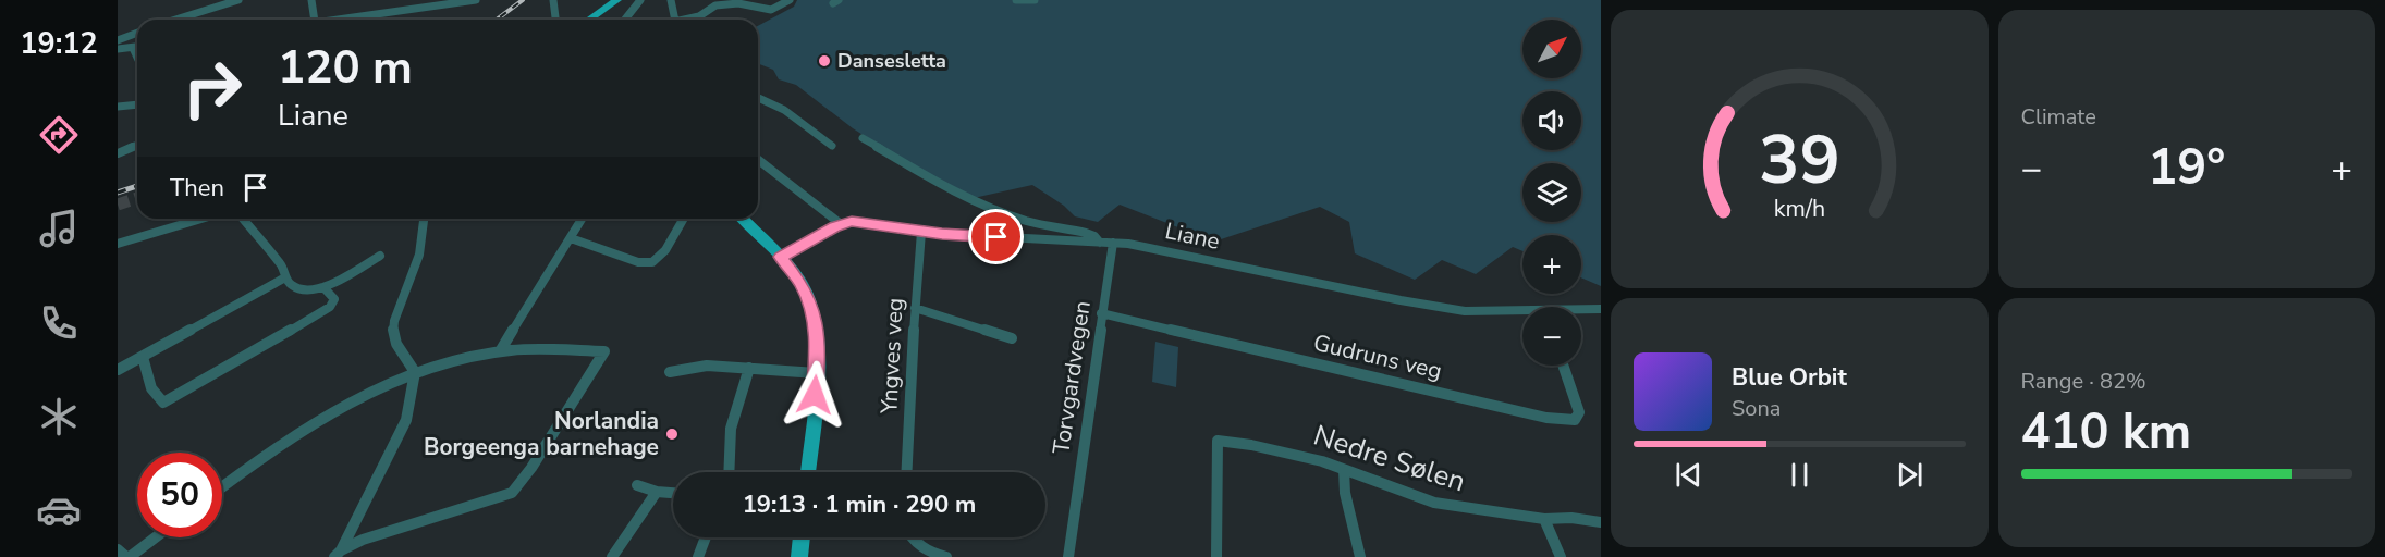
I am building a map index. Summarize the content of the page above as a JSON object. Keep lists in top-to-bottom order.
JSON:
{
  "streets": {
    "street": [
      "Liane",
      "Yngves veg",
      "Gudruns veg",
      "Torvgardvegen",
      "Nedre Sølen"
    ]
  },
  "crossings": [
    ["Liane", "Yngves veg"],
    ["Liane", "Torvgardvegen"],
    ["Gudruns veg", "Torvgardvegen"]
  ],
  "places": ["Dansesletta", "Norlandia Borgeenga barnehage"],
  "north": "top right",
  "page": {
    "tabs": "19:12",
    "tile": [
      "Climate",
      ["Range · 82%", "410 km"]
    ],
    "map_buttons": ["+", "−"],
    "turn": ["120 m", "Liane"],
    "heat": ["−", "19°", "+"],
    "then": "Then",
    "song": ["Blue Orbit", "Sona"],
    "limit": "50",
    "trip": "19:13 · 1 min · 290 m",
    "gauge": ["39", "km/h"]
  }
}
